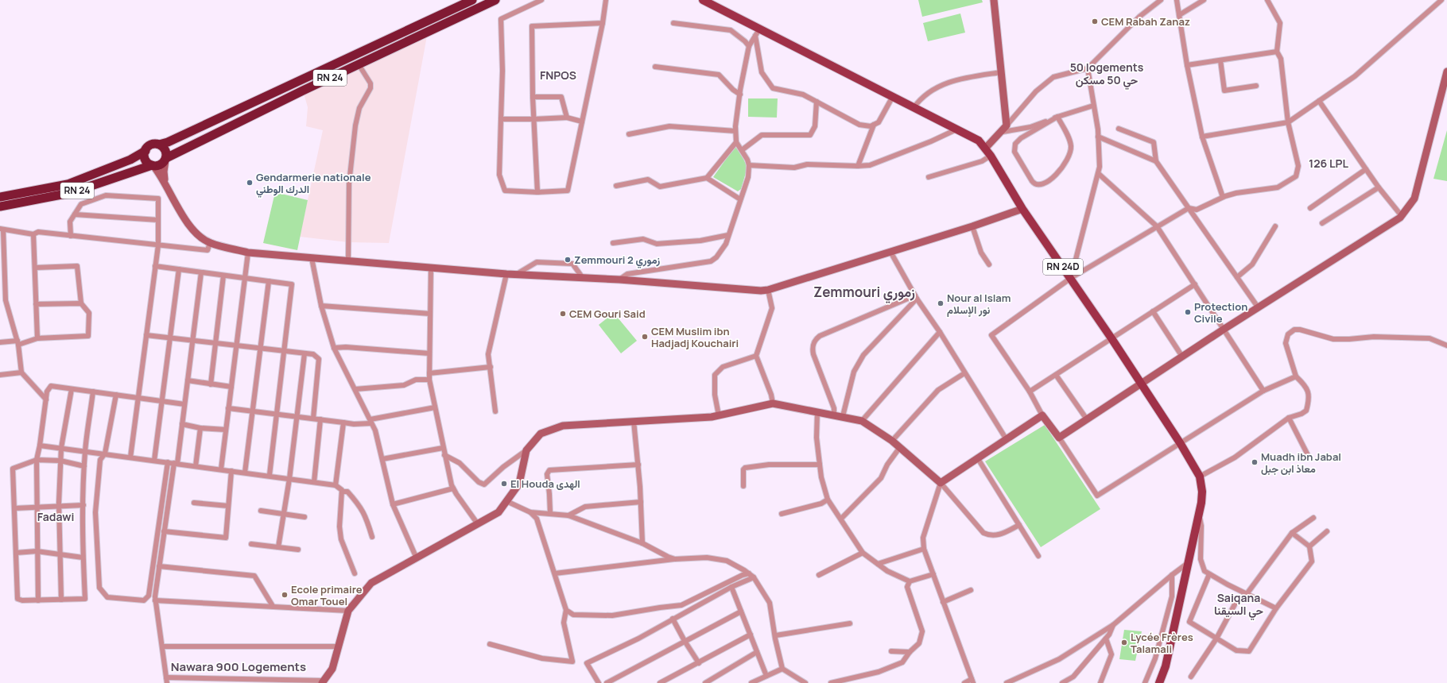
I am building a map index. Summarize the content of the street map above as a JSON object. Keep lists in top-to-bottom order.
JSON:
{
  "streets": {
    "highway": ["RN 24"],
    "main road": ["RN 24D"]
  },
  "districts": [
    "50 logements حي 50 مسكن",
    "FNPOS",
    "126 LPL",
    "Zemmouri زموري",
    "Fadawi",
    "Saiqana حي السيقنا",
    "Nawara 900 Logements"
  ],
  "places": [
    "CEM Rabah Zanaz",
    "Gendarmerie nationale الدرك الوطني",
    "Zemmouri 2 زموري",
    "Nour al Islam نور الإسلام",
    "Protection Civile",
    "CEM Gouri Said",
    "CEM Muslim ibn Hadjadj Kouchairi",
    "Muadh ibn Jabal معاذ ابن جبل",
    "El Houda الهدى",
    "Ecole primaire Omar Touel",
    "Lycée Frères Talamali"
  ]
}
